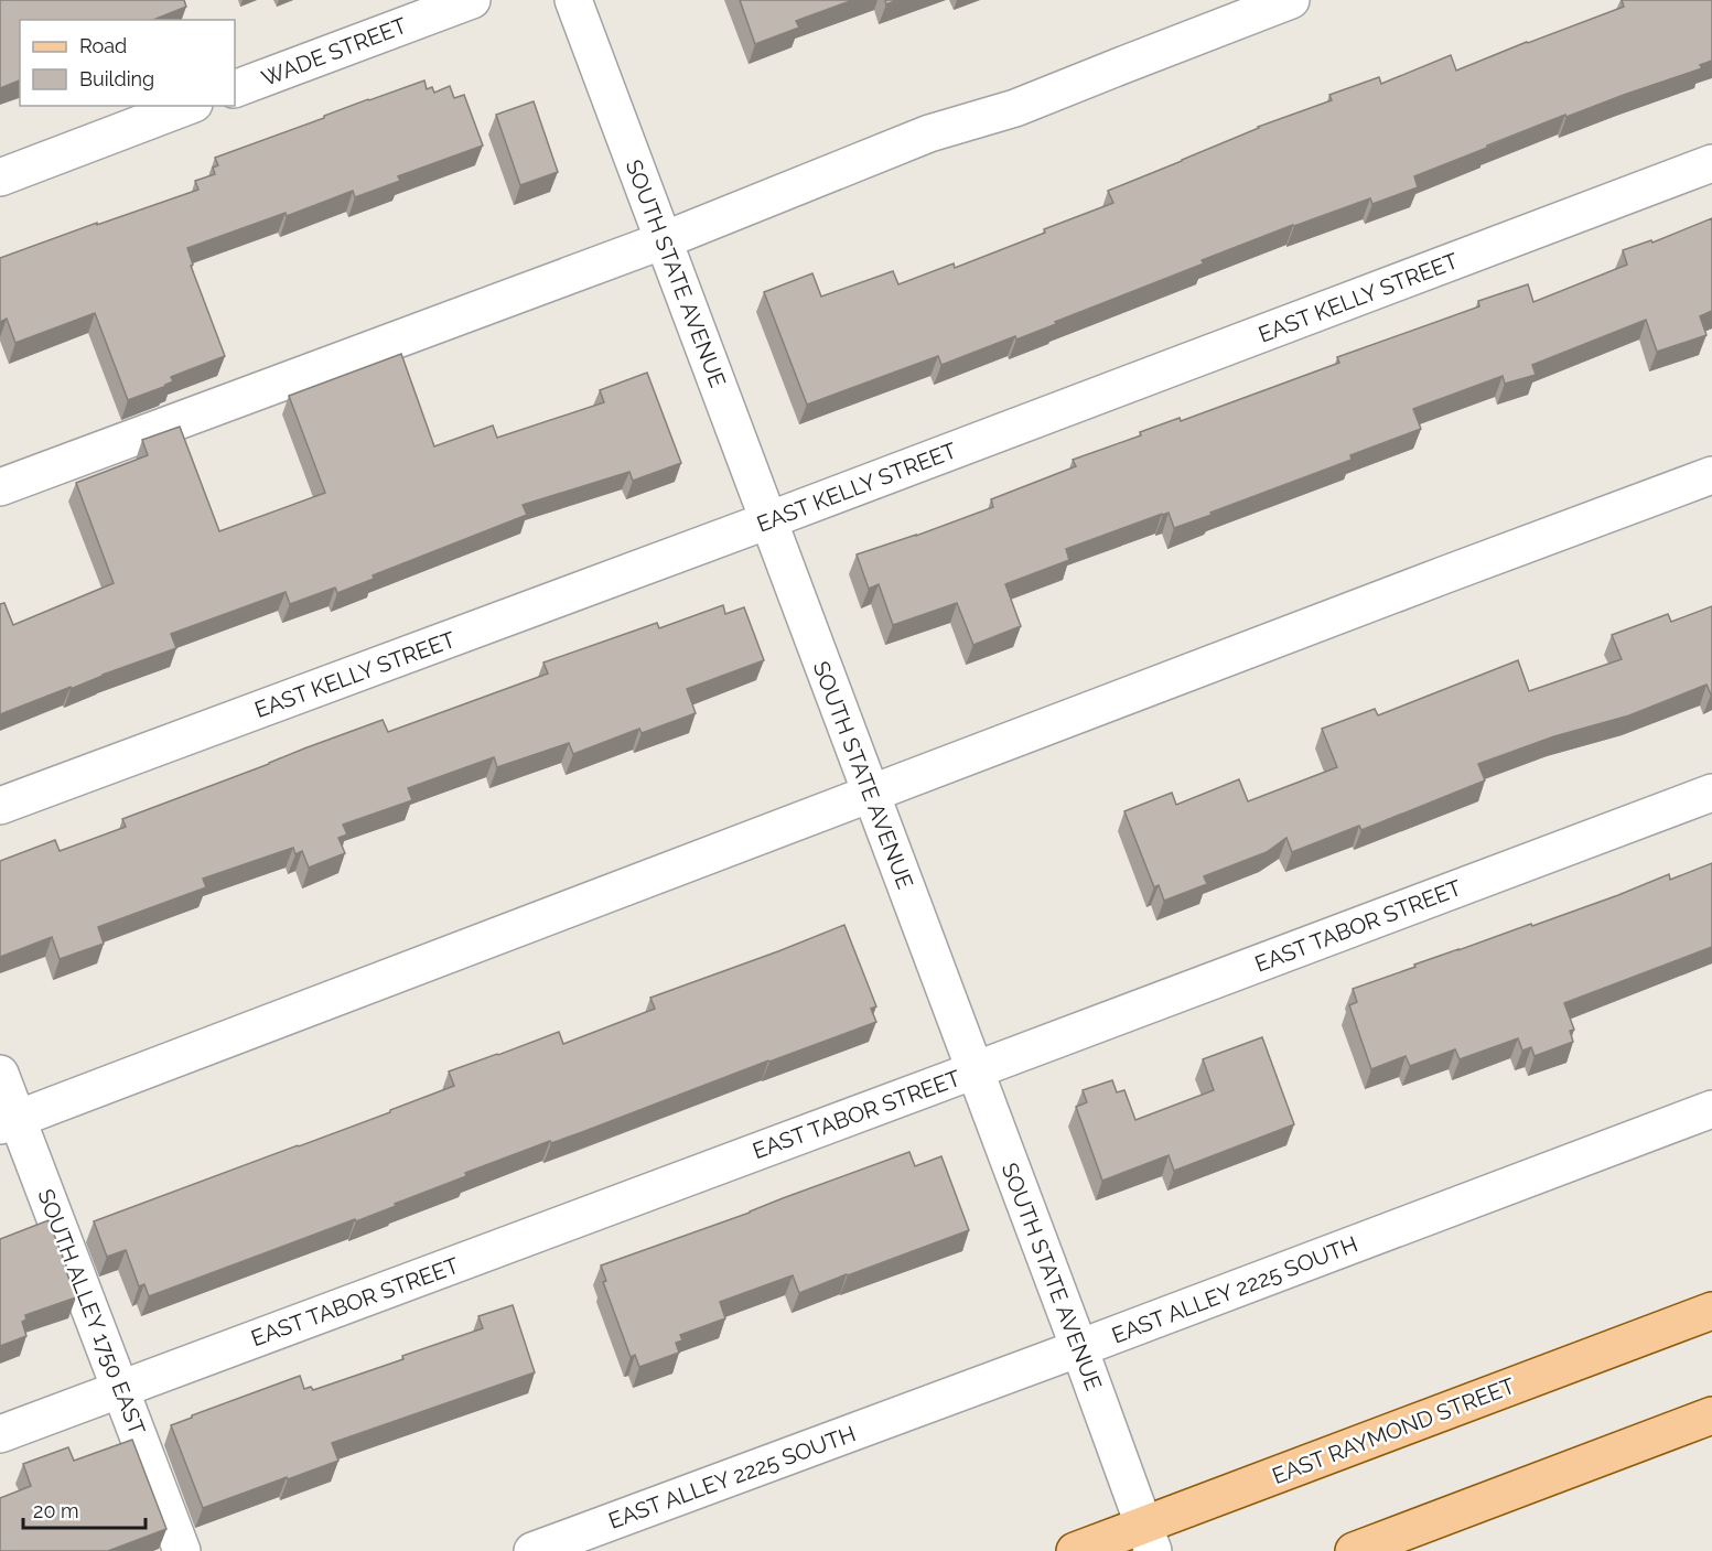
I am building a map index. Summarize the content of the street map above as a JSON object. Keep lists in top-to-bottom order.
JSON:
{
  "streets": {
    "main road": ["EAST RAYMOND STREET"],
    "street": [
      "WADE STREET",
      "SOUTH STATE AVENUE",
      "EAST KELLY STREET",
      "EAST TABOR STREET",
      "EAST ALLEY 2225 SOUTH",
      "SOUTH ALLEY 1750 EAST"
    ]
  },
  "crossings": [
    ["SOUTH STATE AVENUE", "EAST KELLY STREET"],
    ["SOUTH STATE AVENUE", "EAST TABOR STREET"],
    ["SOUTH STATE AVENUE", "EAST ALLEY 2225 SOUTH"],
    ["SOUTH STATE AVENUE", "EAST RAYMOND STREET"],
    ["EAST TABOR STREET", "SOUTH ALLEY 1750 EAST"]
  ],
  "legend": ["Road", "Building"],
  "scale_bar": "20 m"
}
